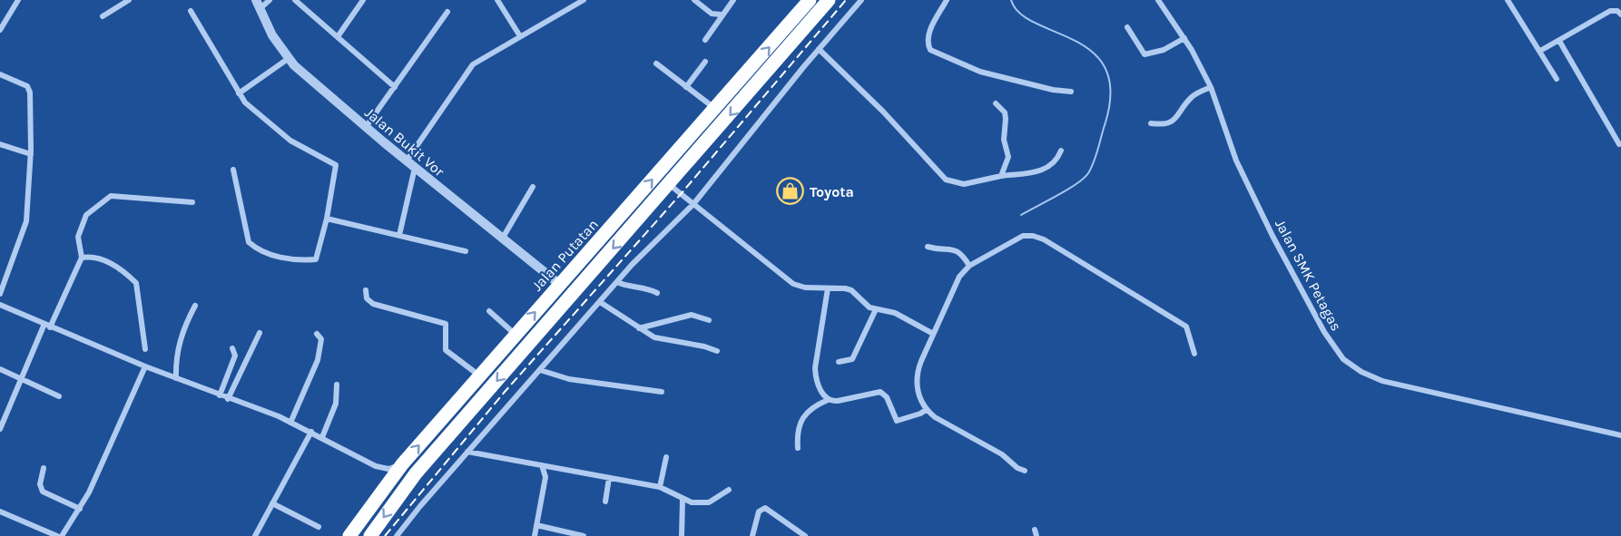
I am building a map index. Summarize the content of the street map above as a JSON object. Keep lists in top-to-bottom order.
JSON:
{
  "streets": {
    "highway": ["Jalan Putatan"],
    "street": ["Jalan Bukit Vor", "Jalan SMK Petagas"]
  },
  "crossings": [
    ["Jalan Bukit Vor", "Jalan Putatan"]
  ],
  "places": {
    "shop": ["Toyota"]
  }
}
